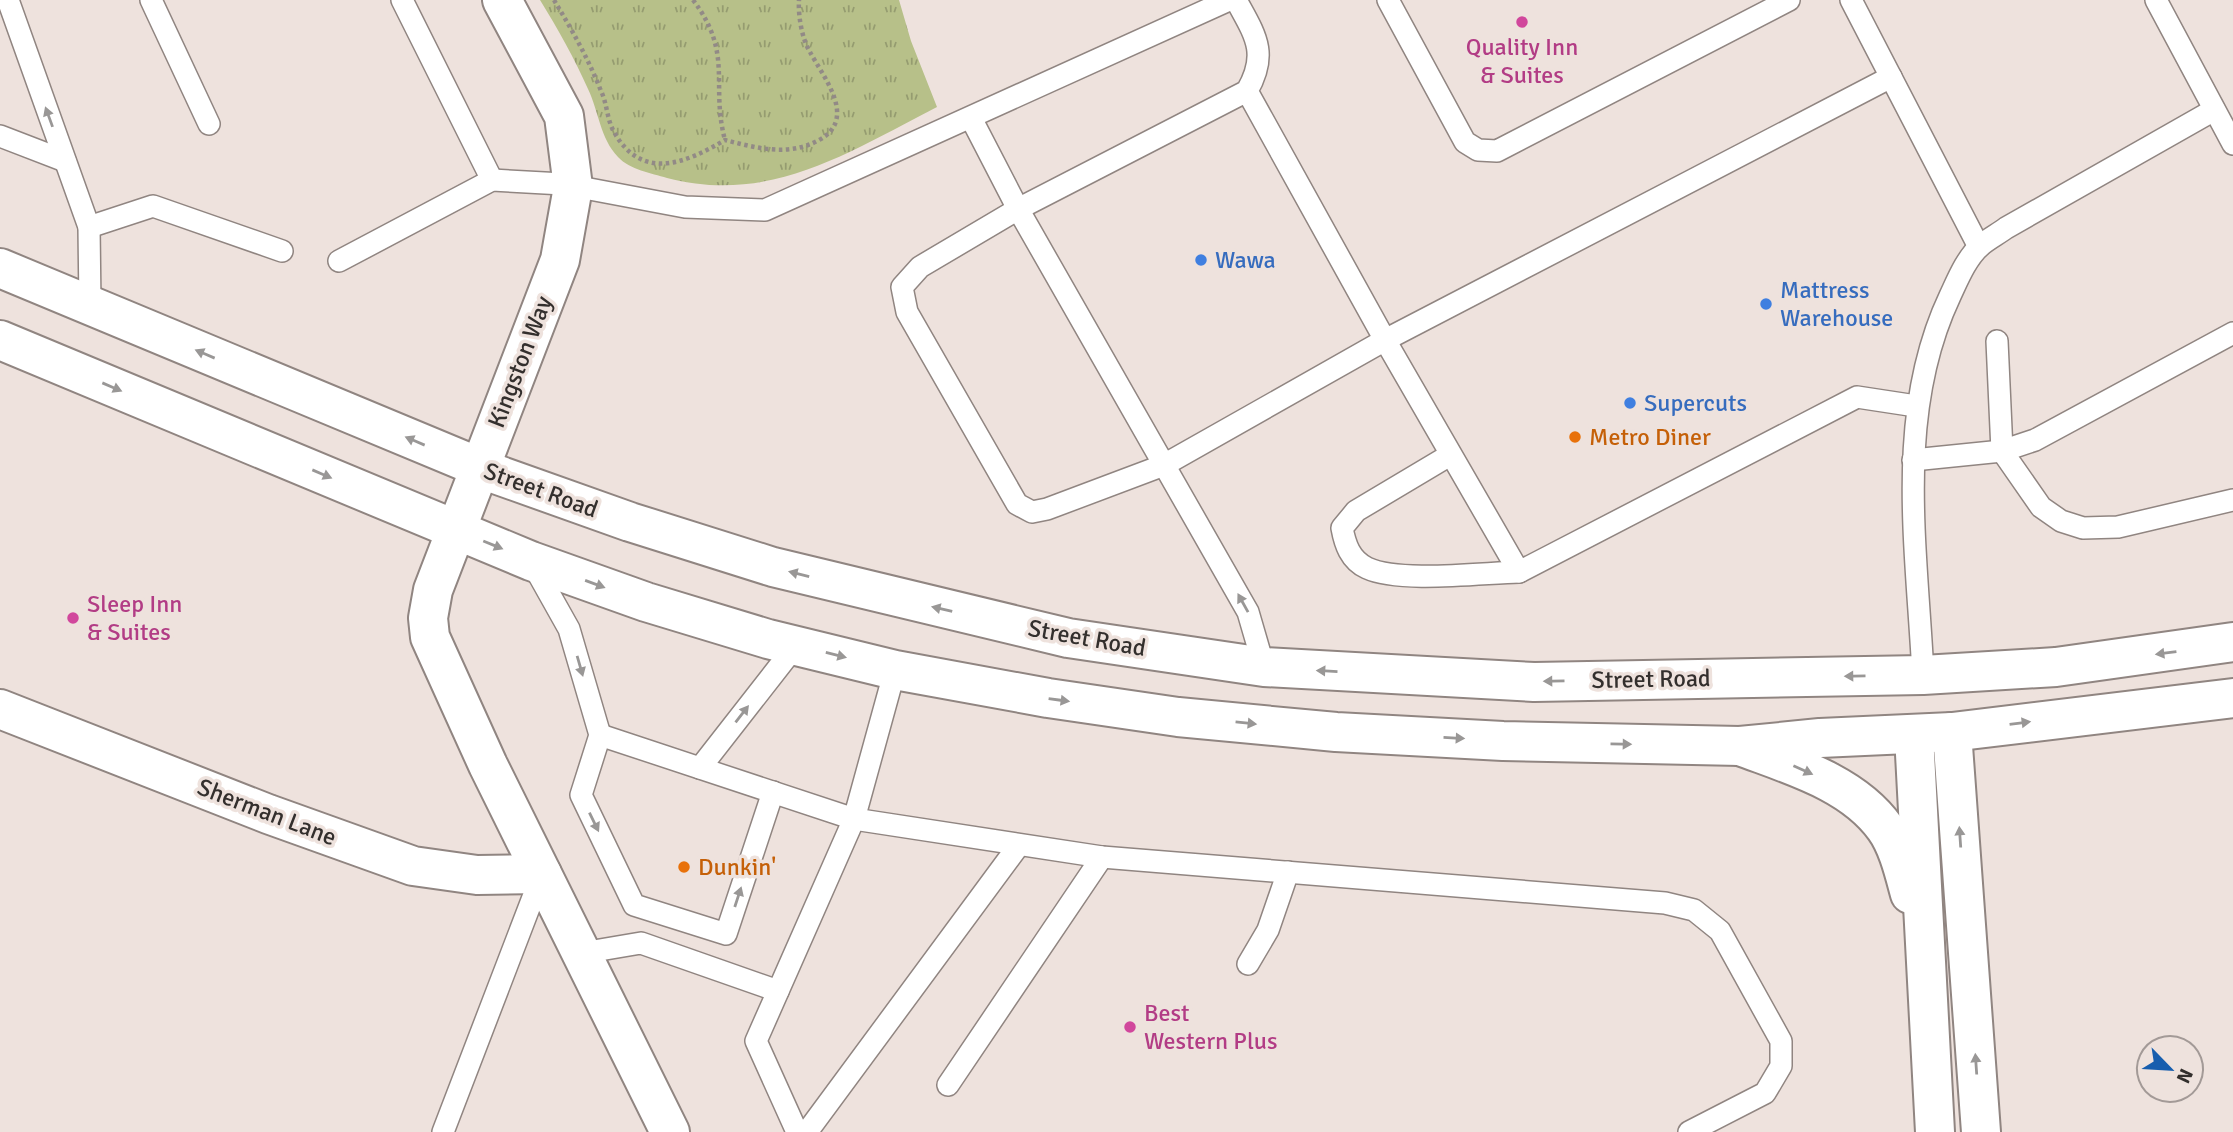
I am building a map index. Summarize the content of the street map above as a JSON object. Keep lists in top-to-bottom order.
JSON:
{
  "streets": {
    "main road": ["Kingston Way", "Street Road", "Sherman Lane"]
  },
  "crossings": [
    ["Kingston Way", "Street Road"],
    ["Kingston Way", "Sherman Lane"]
  ],
  "places": [
    "Quality Inn & Suites",
    "Wawa",
    "Mattress Warehouse",
    "Supercuts",
    "Metro Diner",
    "Sleep Inn & Suites",
    "Dunkin'",
    "Best Western Plus"
  ],
  "north": "bottom right"
}
